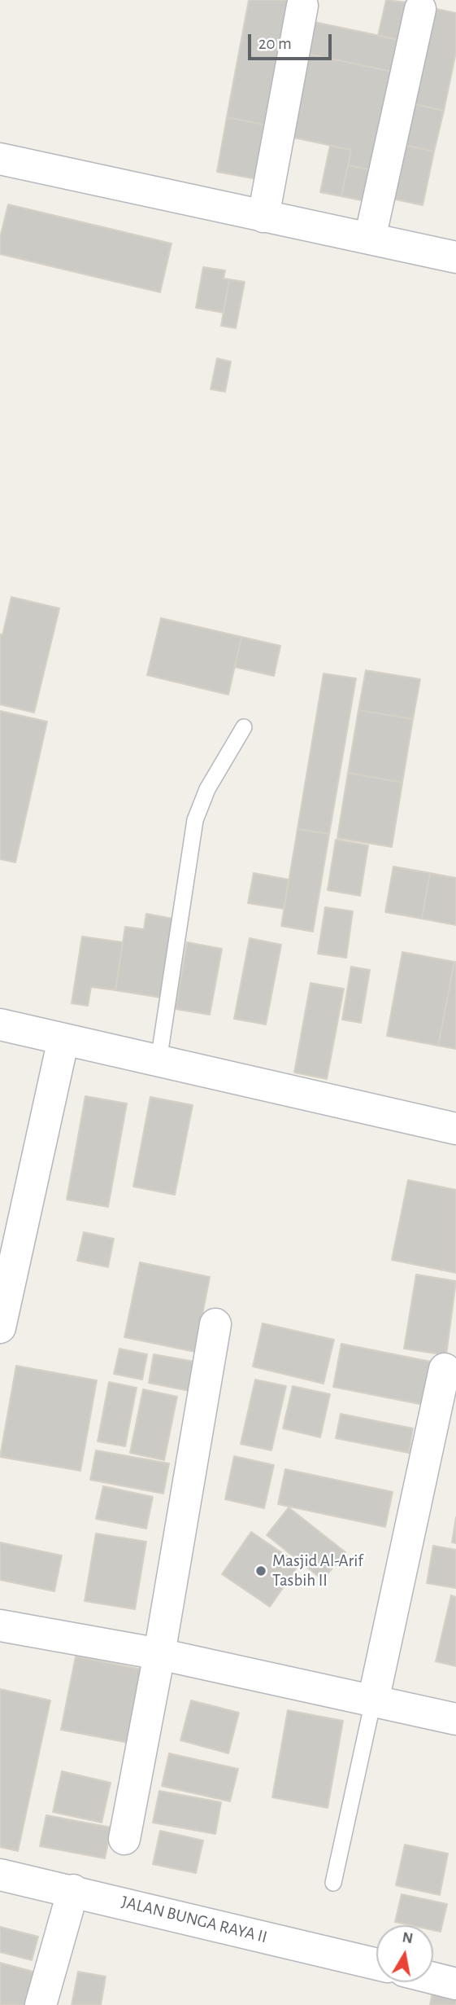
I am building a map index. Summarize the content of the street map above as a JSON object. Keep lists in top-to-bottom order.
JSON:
{
  "streets": {
    "street": ["JALAN BUNGA RAYA II"]
  },
  "places": ["Masjid Al-Arif Tasbih II"],
  "scale_bar": "20 m",
  "north": "top"
}
